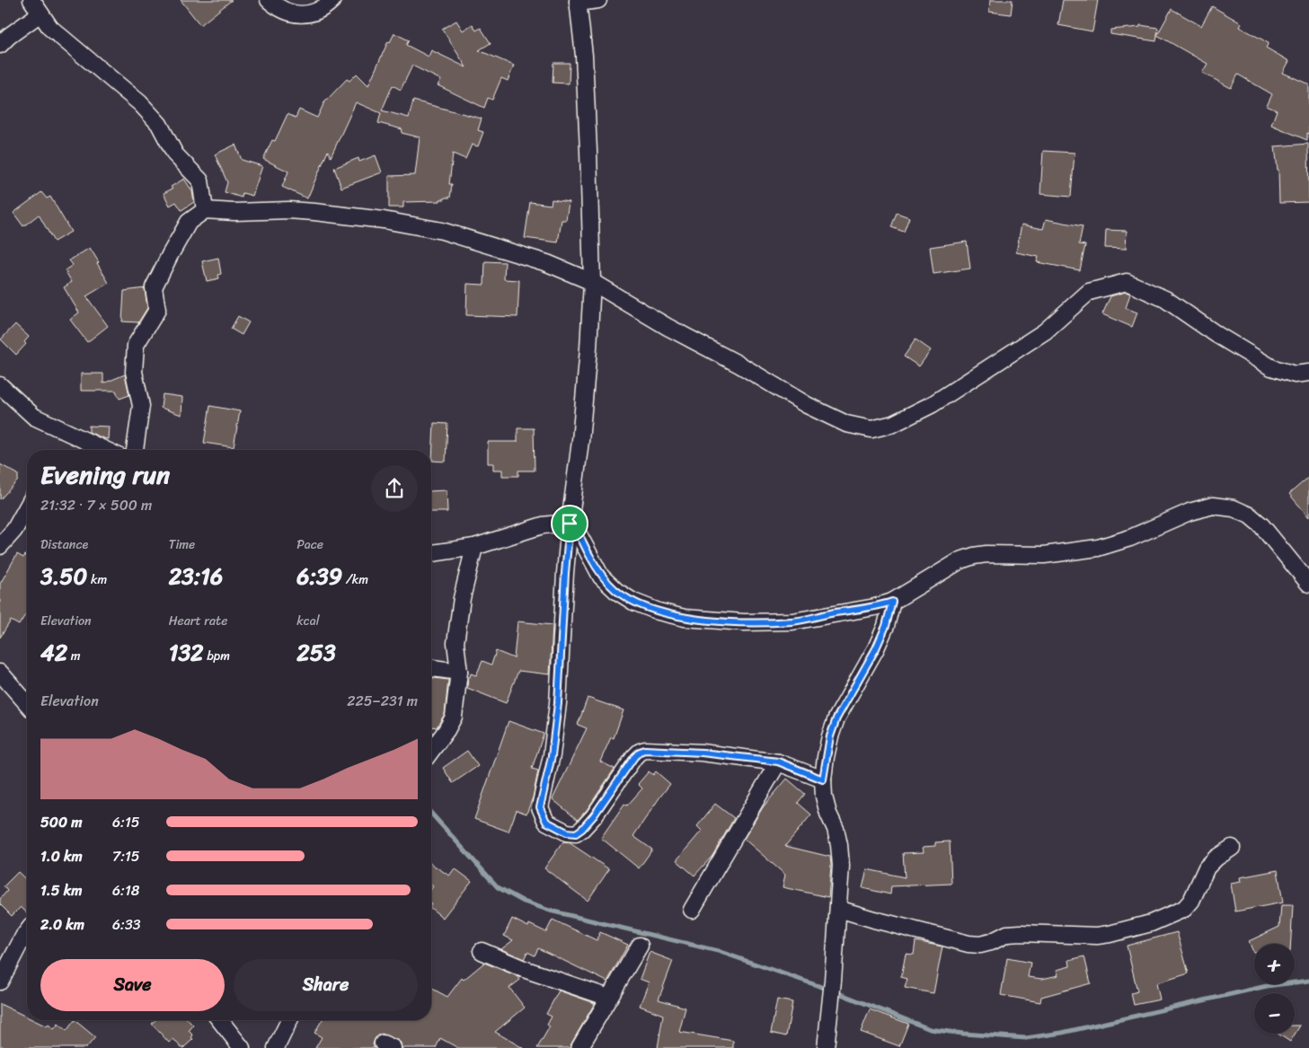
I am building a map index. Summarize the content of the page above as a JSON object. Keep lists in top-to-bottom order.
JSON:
{
  "page": {
    "heading": ["Evening run", "21:32 · 7 × 500 m"],
    "stats": [
      ["Distance", "3.50 km"],
      ["Time", "23:16"],
      ["Pace", "6:39 /km"],
      ["Elevation", "42 m"],
      ["Heart rate", "132 bpm"],
      ["kcal", "253"]
    ],
    "chart": ["Elevation", "225–231 m"],
    "list": [
      {
        "name": "500 m",
        "note": "6:15"
      },
      {
        "name": "1.0 km",
        "note": "7:15"
      },
      {
        "name": "1.5 km",
        "note": "6:18"
      },
      {
        "name": "2.0 km",
        "note": "6:33"
      }
    ],
    "map_buttons": ["+", "−"],
    "buttons": ["Save", "Share"]
  }
}
